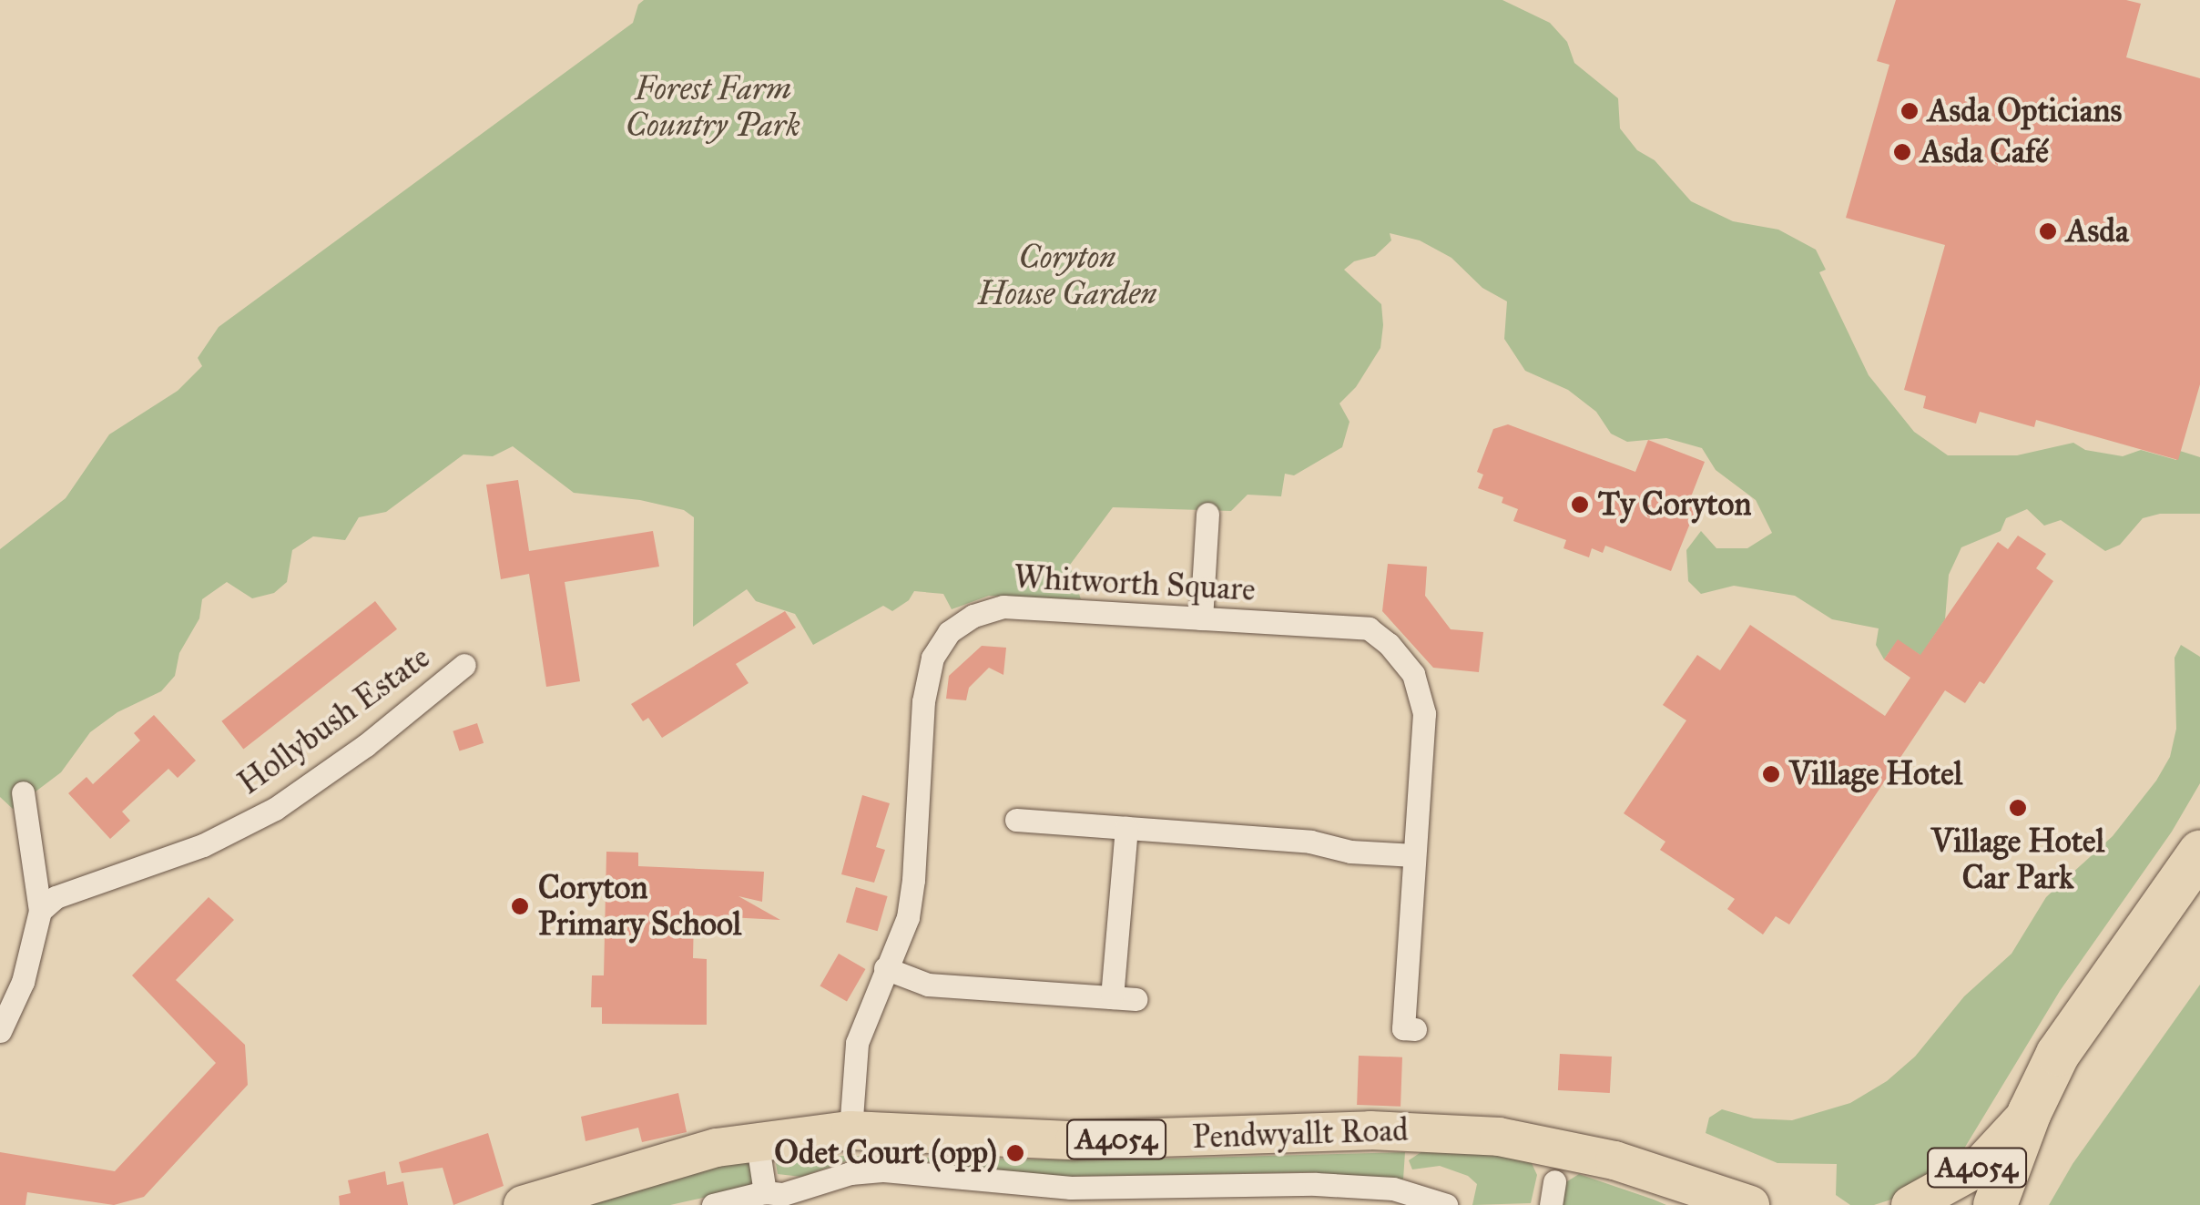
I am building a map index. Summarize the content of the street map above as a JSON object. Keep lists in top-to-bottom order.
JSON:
{
  "streets": {
    "main road": ["Pendwyallt Road", "A4054"],
    "street": ["Whitworth Square", "Hollybush Estate"]
  },
  "crossings": [
    ["Whitworth Square", "Pendwyallt Road"]
  ],
  "parks": ["Forest Farm Country Park", "Coryton House Garden"],
  "places": [
    "Asda Opticians",
    "Asda Café",
    "Asda",
    "Ty Coryton",
    "Village Hotel",
    "Village Hotel Car Park",
    "Coryton Primary School",
    "Odet Court (opp)"
  ]
}
